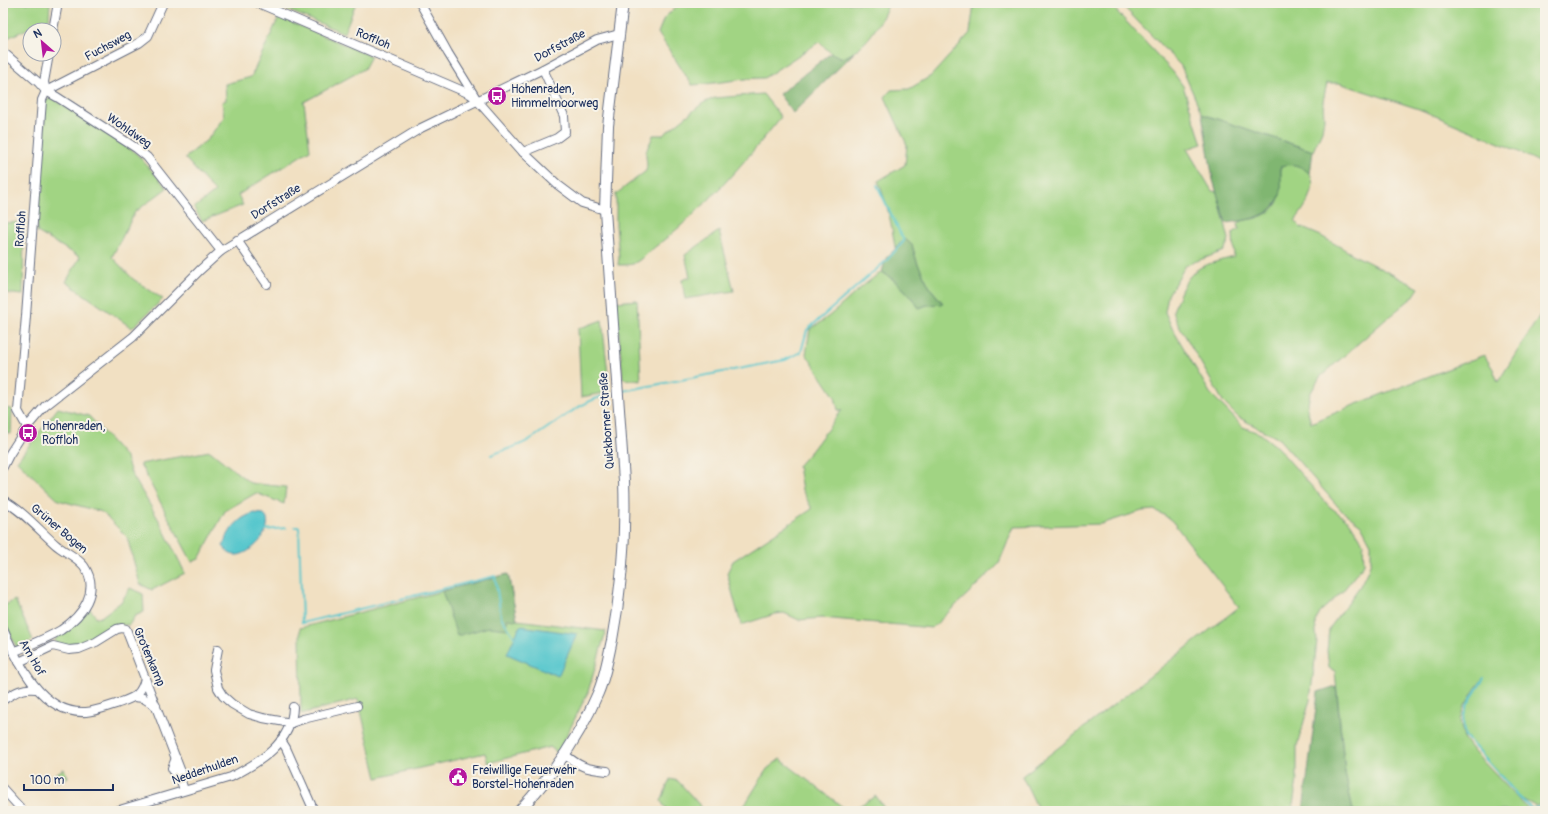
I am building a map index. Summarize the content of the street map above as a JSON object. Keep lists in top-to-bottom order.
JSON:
{
  "streets": {
    "main road": ["Quickborner Straße"],
    "street": [
      "Roffloh",
      "Fuchsweg",
      "Dorfstraße",
      "Wohldweg",
      "Grüner Bogen",
      "Grotenkamp",
      "Am Hof",
      "Nedderhulden"
    ]
  },
  "crossings": [
    ["Roffloh", "Fuchsweg"],
    ["Roffloh", "Dorfstraße"],
    ["Roffloh", "Wohldweg"],
    ["Fuchsweg", "Wohldweg"],
    ["Dorfstraße", "Wohldweg"],
    ["Dorfstraße", "Quickborner Straße"],
    ["Grüner Bogen", "Am Hof"],
    ["Grotenkamp", "Nedderhulden"]
  ],
  "places": {
    "bus stop": ["Hohenraden, Himmelmoorweg", "Hohenraden, Roffloh"],
    "public building": ["Freiwillige Feuerwehr Borstel-Hohenraden"]
  },
  "scale_bar": "100 m",
  "north": "top left"
}
